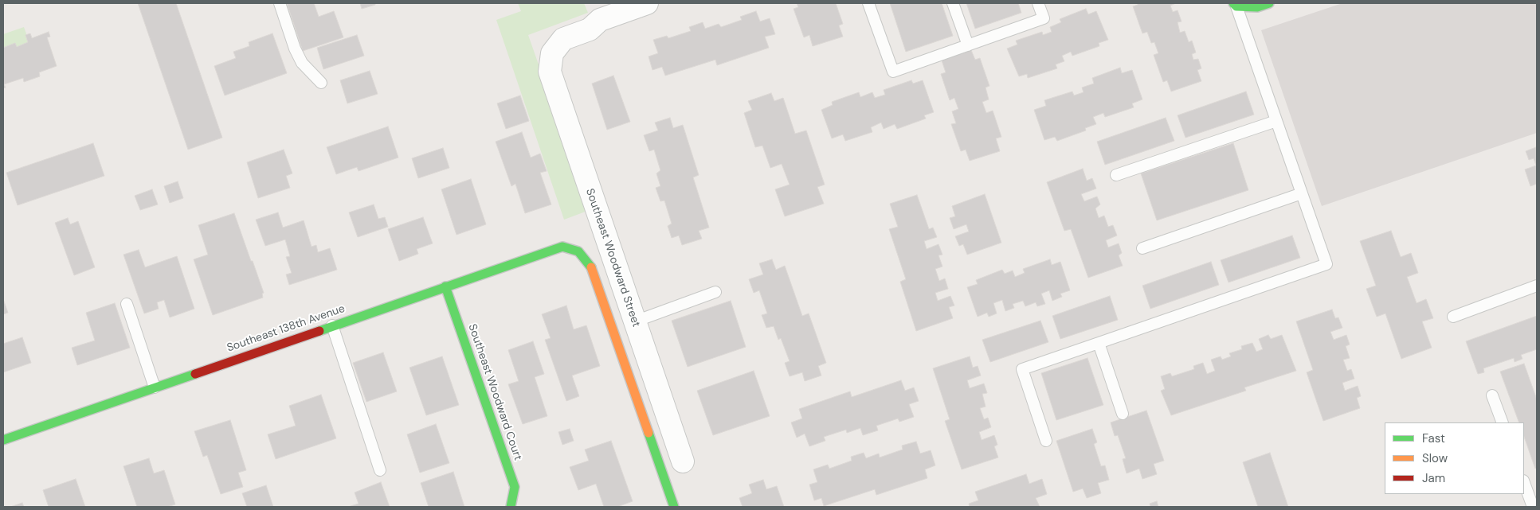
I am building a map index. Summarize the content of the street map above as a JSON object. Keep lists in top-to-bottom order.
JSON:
{
  "streets": {
    "street": ["Southeast Woodward Street", "Southeast 138th Avenue", "Southeast Woodward Court"]
  },
  "crossings": [
    ["Southeast Woodward Street", "Southeast 138th Avenue"],
    ["Southeast 138th Avenue", "Southeast Woodward Court"]
  ],
  "legend": ["Fast", "Slow", "Jam"]
}
